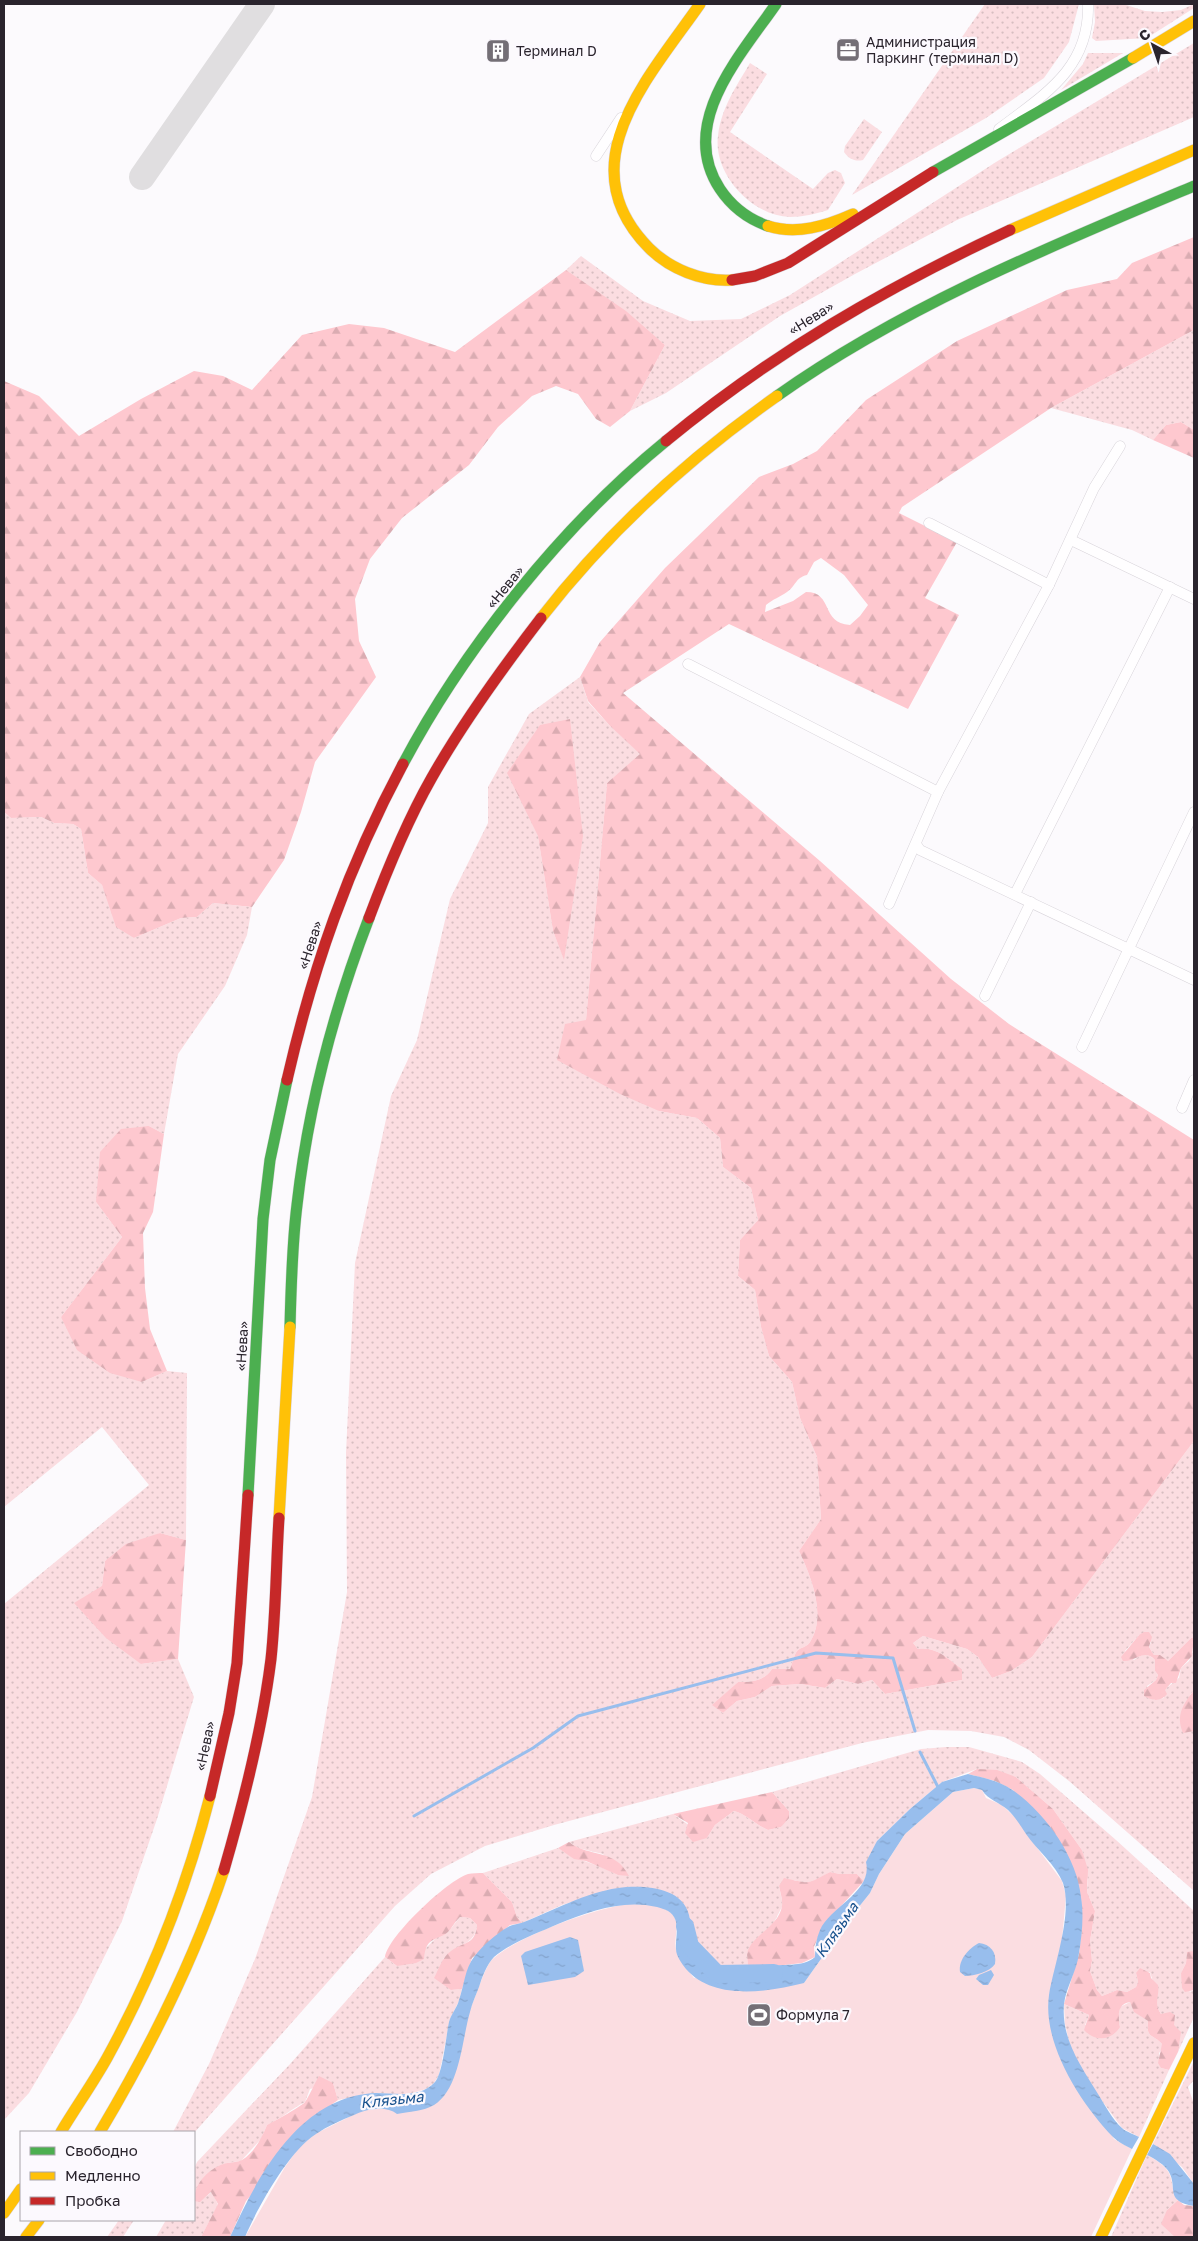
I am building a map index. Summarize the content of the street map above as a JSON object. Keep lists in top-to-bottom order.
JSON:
{
  "streets": {
    "main road": ["«Нева»"]
  },
  "water": ["Клязьма"],
  "places": {
    "office": ["Администрация Паркинг (терминал D)"],
    "building": ["Терминал D"],
    "sports": ["Формула 7"]
  },
  "legend": ["Свободно", "Медленно", "Пробка"],
  "north": "top left"
}
